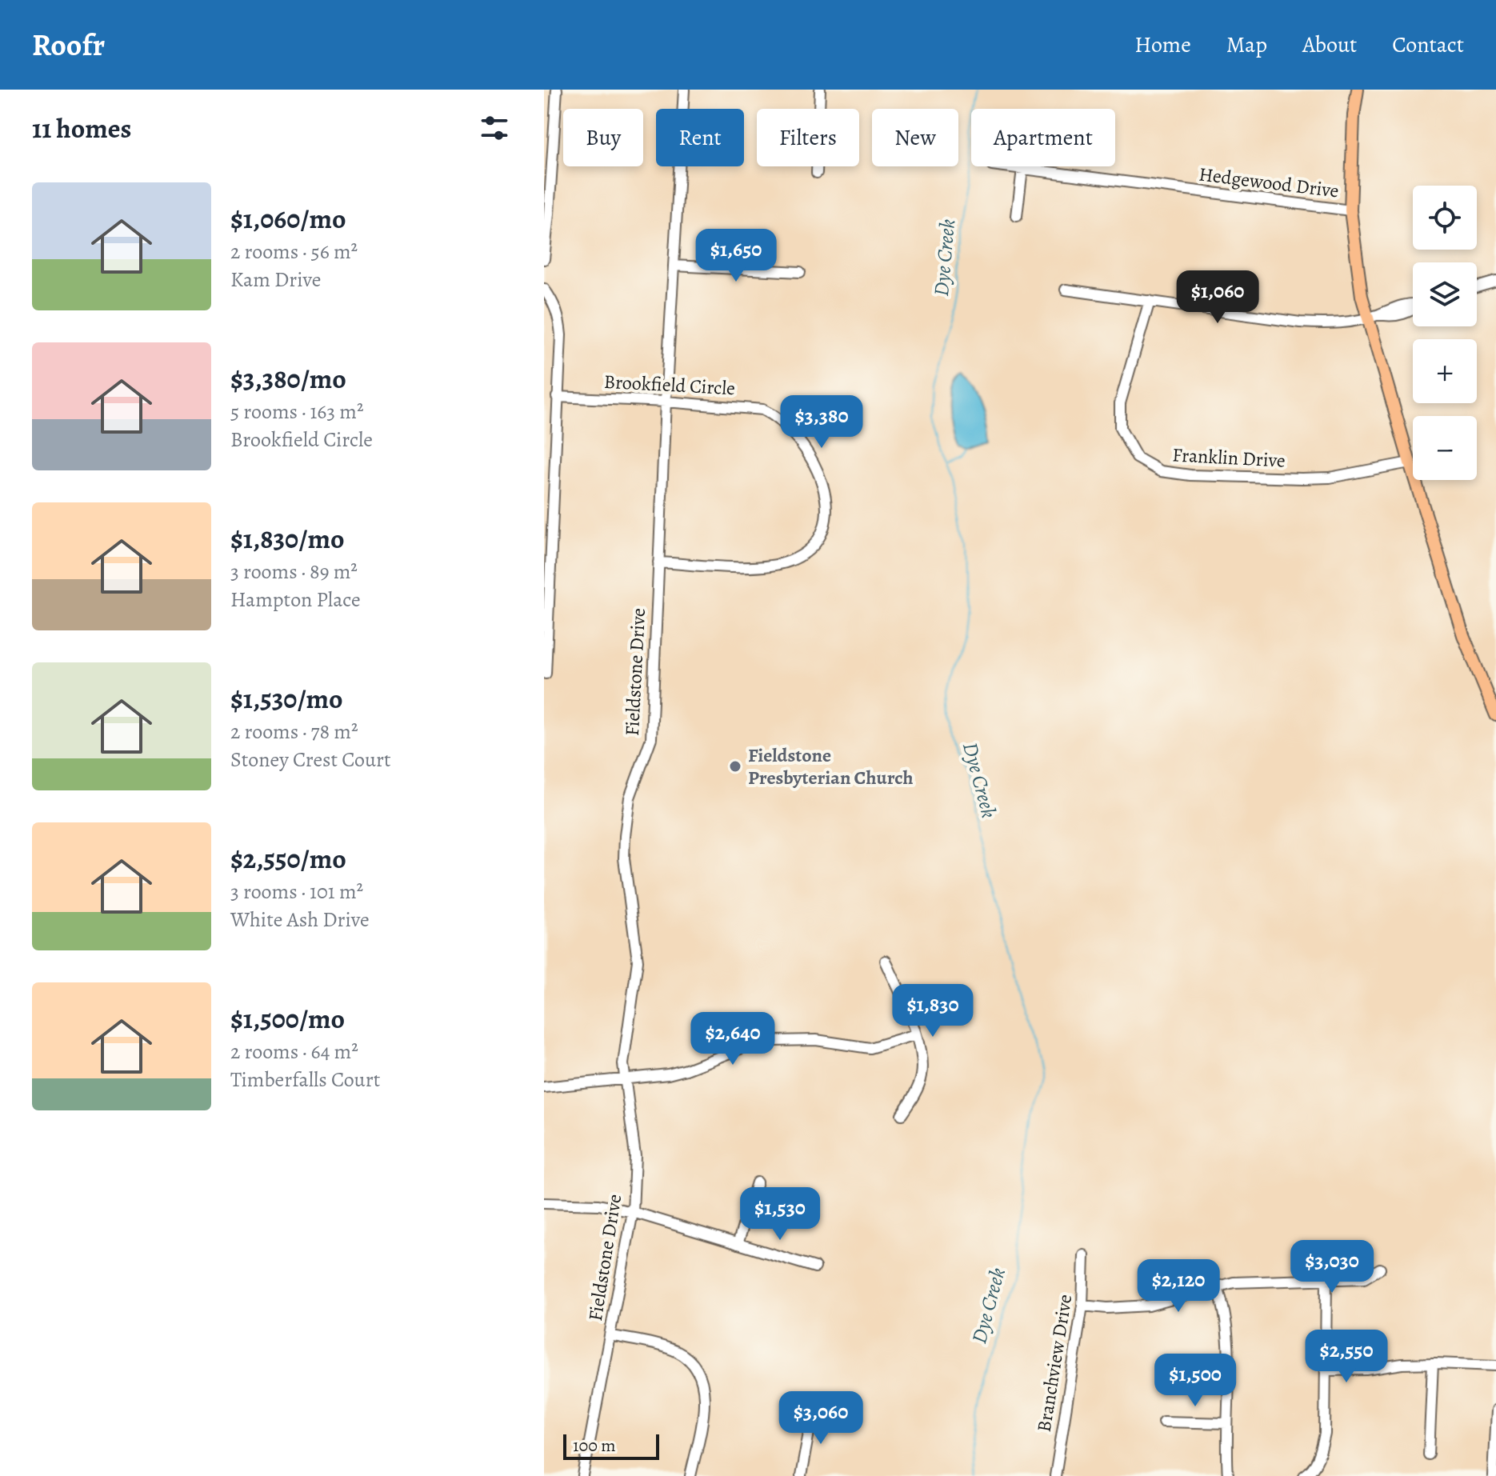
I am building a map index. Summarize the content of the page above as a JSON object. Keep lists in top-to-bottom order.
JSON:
{
  "streets": {
    "street": [
      "Hedgewood Drive",
      "Brookfield Circle",
      "Franklin Drive",
      "Fieldstone Drive",
      "Branchview Drive"
    ]
  },
  "crossings": [
    ["Brookfield Circle", "Fieldstone Drive"]
  ],
  "water": ["Dye Creek"],
  "places": ["Fieldstone Presbyterian Church"],
  "scale_bar": "100 m",
  "page": {
    "header": "Roofr",
    "nav": [
      "Home",
      "Map",
      "About",
      "Contact"
    ],
    "heading": "11 homes",
    "chip": [
      "Buy",
      "Rent",
      "Filters",
      "New",
      "Apartment"
    ],
    "list": [
      {
        "name": "$1,060/mo",
        "note": "2 rooms · 56 m² · Kam Drive"
      },
      {
        "name": "$3,380/mo",
        "note": "5 rooms · 163 m² · Brookfield Circle"
      },
      {
        "name": "$1,830/mo",
        "note": "3 rooms · 89 m² · Hampton Place"
      },
      {
        "name": "$1,530/mo",
        "note": "2 rooms · 78 m² · Stoney Crest Court"
      },
      {
        "name": "$2,550/mo",
        "note": "3 rooms · 101 m² · White Ash Drive"
      },
      {
        "name": "$1,500/mo",
        "note": "2 rooms · 64 m² · Timberfalls Court"
      }
    ],
    "map_buttons": ["+", "−"],
    "price": [
      "$1,650",
      "$1,060",
      "$3,380",
      "$1,830",
      "$2,640",
      "$1,530",
      "$3,030",
      "$2,120",
      "$2,550",
      "$1,500",
      "$3,060"
    ],
    "scale": "100 m"
  }
}
